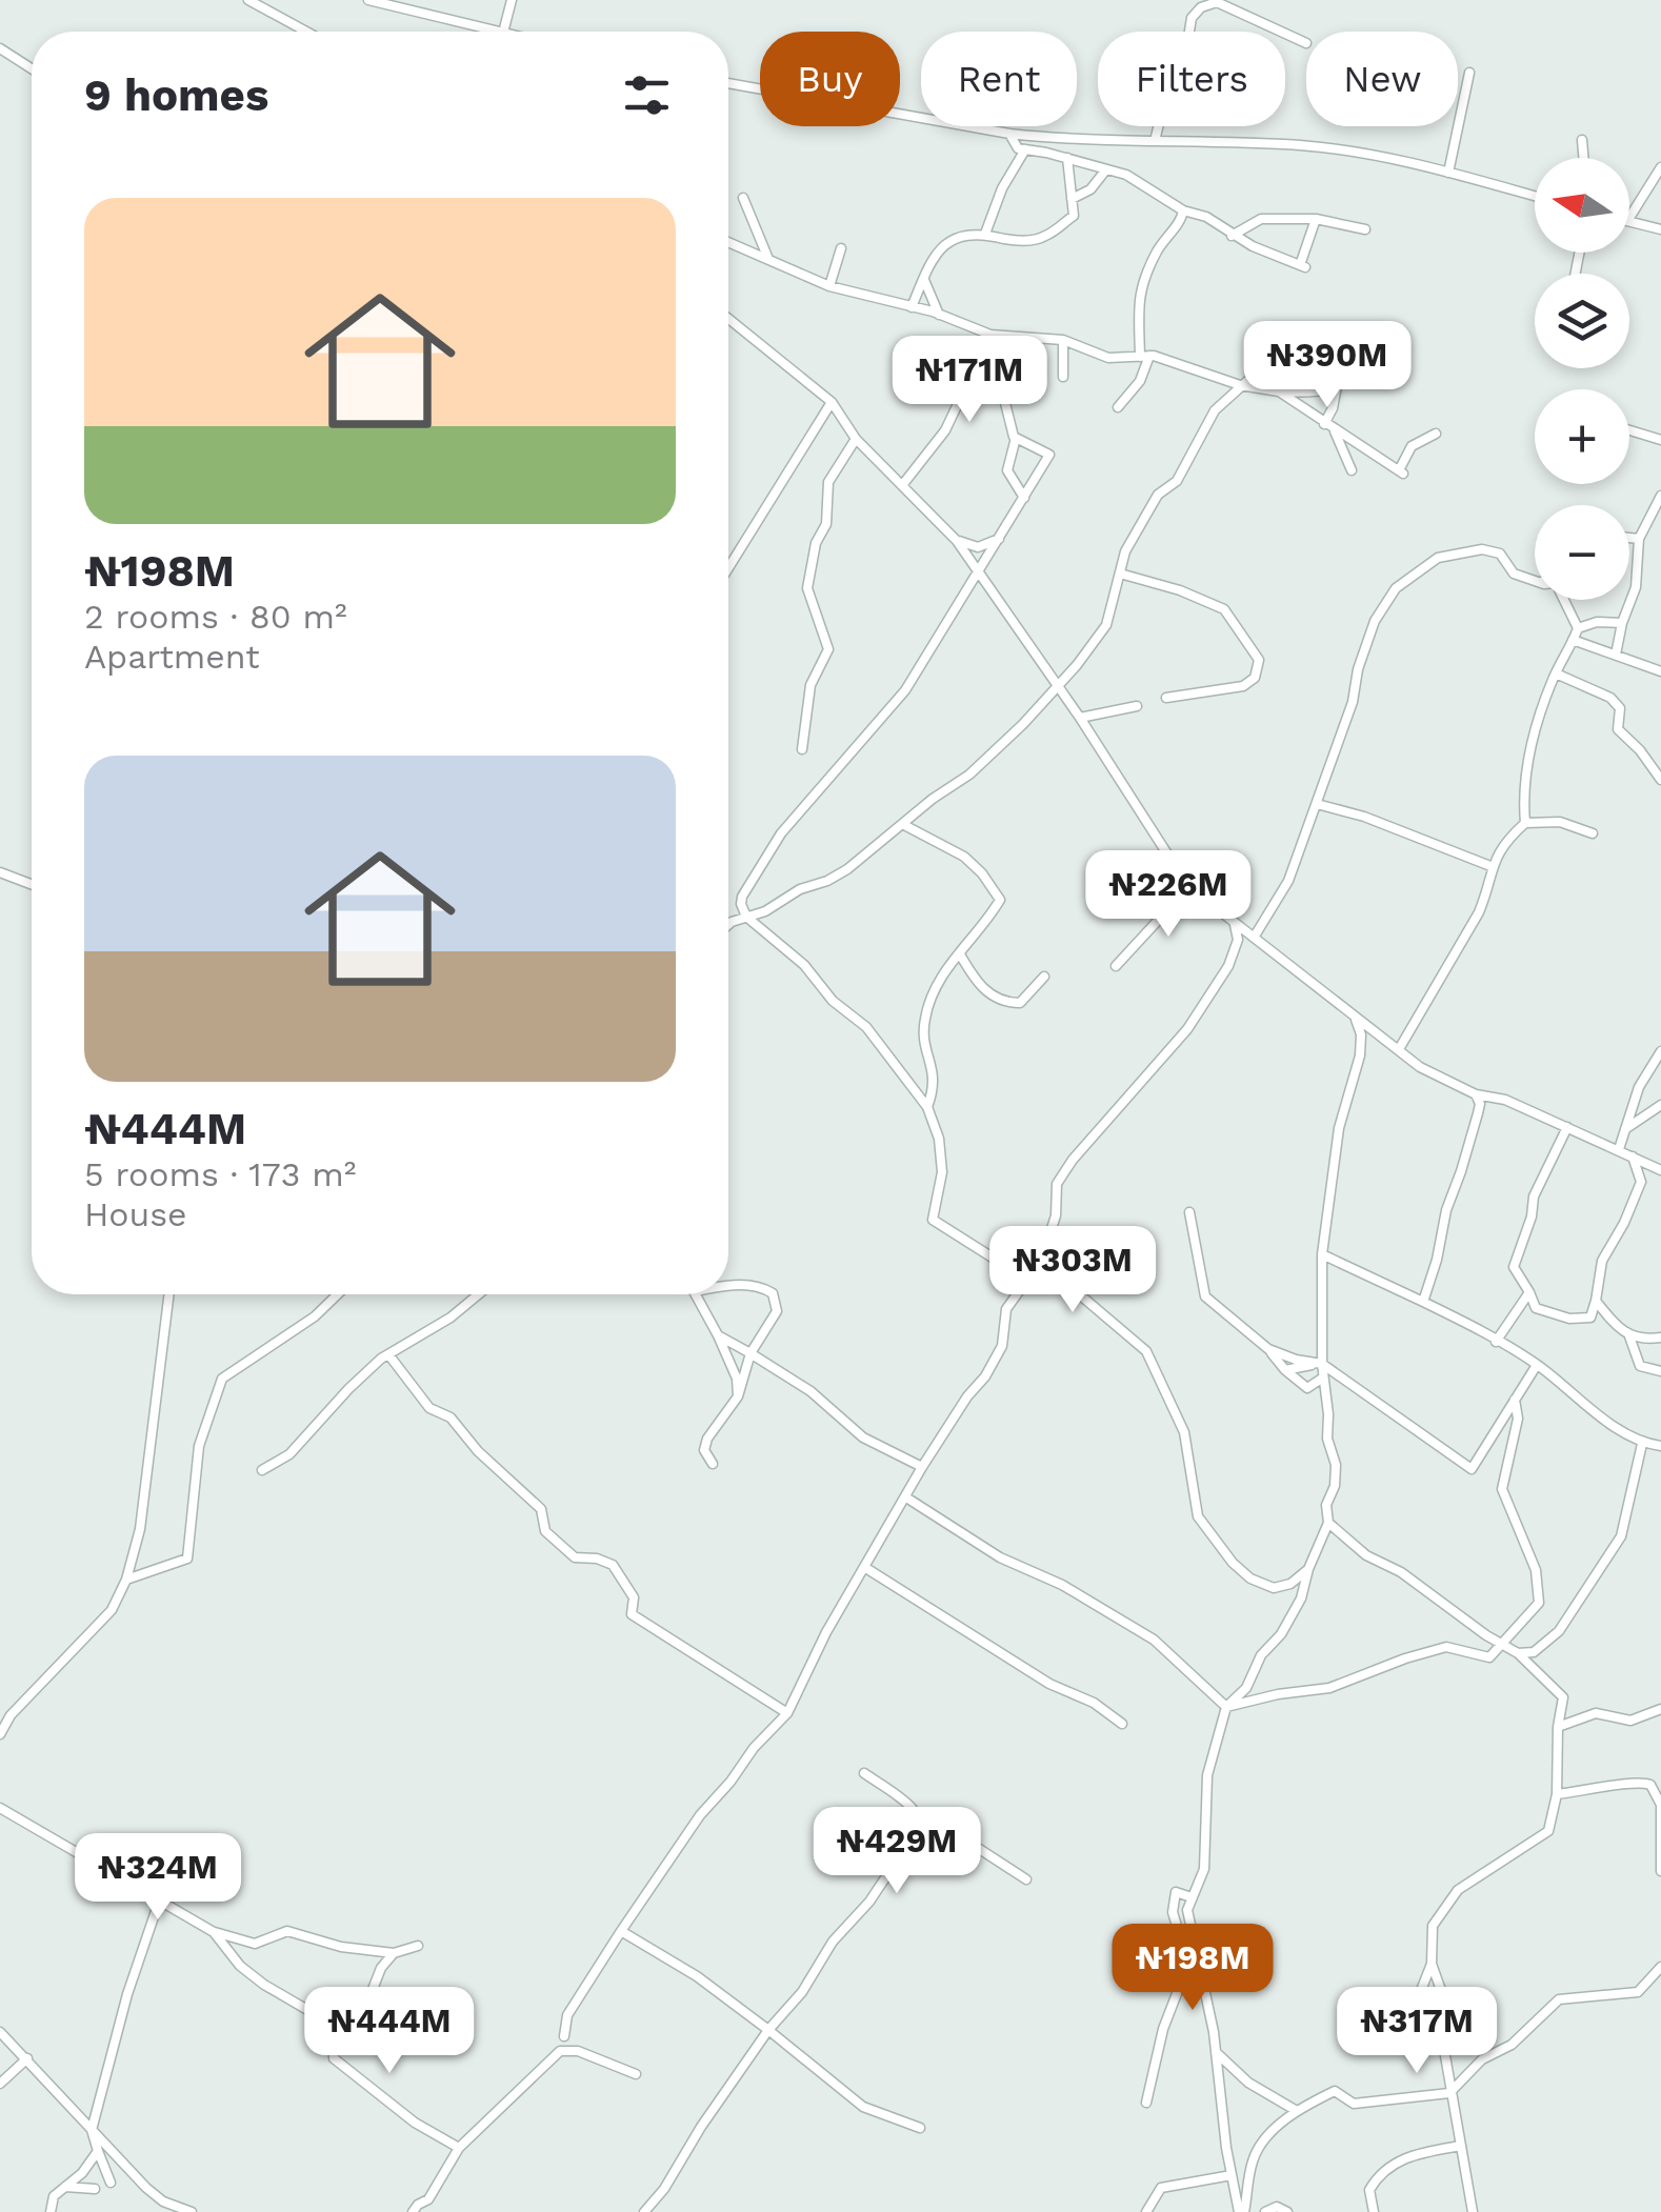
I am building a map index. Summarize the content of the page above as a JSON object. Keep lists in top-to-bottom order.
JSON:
{
  "north": "left",
  "page": {
    "chip": [
      "Buy",
      "Rent",
      "Filters",
      "New"
    ],
    "heading": "9 homes",
    "map_buttons": ["+", "−"],
    "list": [
      {
        "name": "₦198M",
        "note": "2 rooms · 80 m² · Apartment"
      },
      {
        "name": "₦444M",
        "note": "5 rooms · 173 m² · House"
      }
    ],
    "price": [
      "₦390M",
      "₦171M",
      "₦226M",
      "₦303M",
      "₦429M",
      "₦324M",
      "₦198M",
      "₦444M",
      "₦317M"
    ]
  }
}
